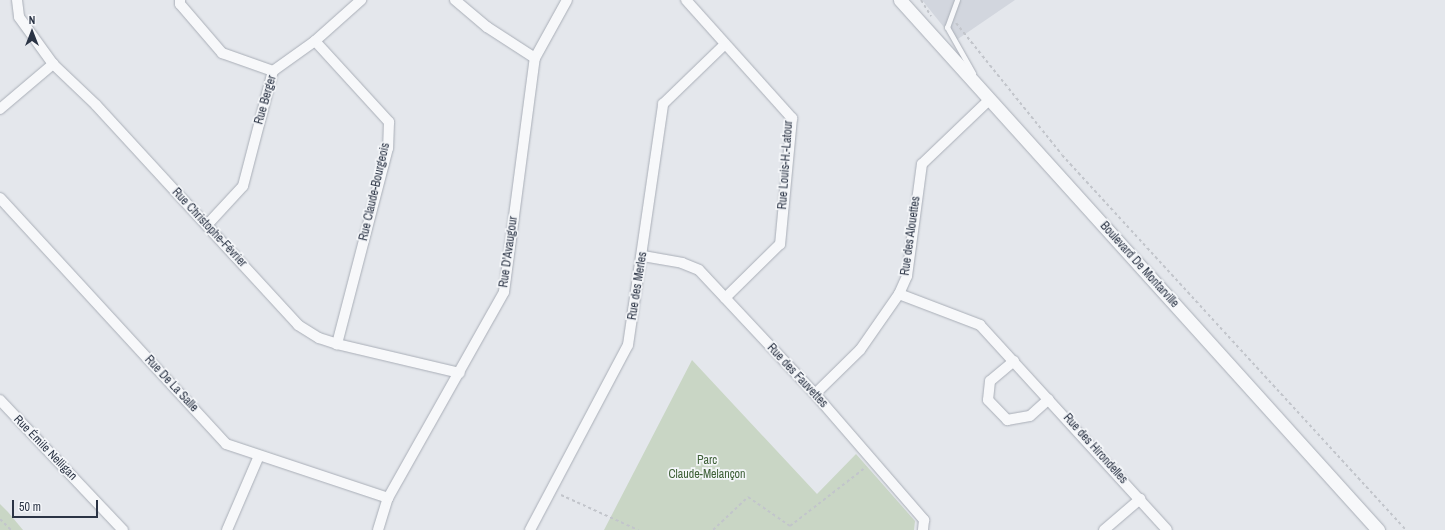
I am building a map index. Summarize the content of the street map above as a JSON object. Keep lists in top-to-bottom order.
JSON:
{
  "streets": {
    "street": [
      "Rue Berger",
      "Rue Louis-H.-Latour",
      "Rue Claude-Bourgeois",
      "Rue Christophe-Février",
      "Rue des Alouettes",
      "Rue D'Avaugour",
      "Boulevard De Montarville",
      "Rue des Merles",
      "Rue des Fauvettes",
      "Rue De La Salle",
      "Rue Émile Nelligan",
      "Rue des Hirondelles"
    ]
  },
  "crossings": [
    ["Rue Berger", "Rue Claude-Bourgeois"],
    ["Rue Berger", "Rue Christophe-Février"],
    ["Rue Louis-H.-Latour", "Rue des Merles"],
    ["Rue Louis-H.-Latour", "Rue des Fauvettes"],
    ["Rue Claude-Bourgeois", "Rue Christophe-Février"],
    ["Rue Christophe-Février", "Rue D'Avaugour"],
    ["Rue des Alouettes", "Boulevard De Montarville"],
    ["Rue des Alouettes", "Rue des Fauvettes"],
    ["Rue des Alouettes", "Rue des Hirondelles"],
    ["Rue D'Avaugour", "Rue De La Salle"],
    ["Rue des Merles", "Rue des Fauvettes"]
  ],
  "parks": ["Parc Claude-Melançon"],
  "scale_bar": "50 m",
  "north": "top"
}
